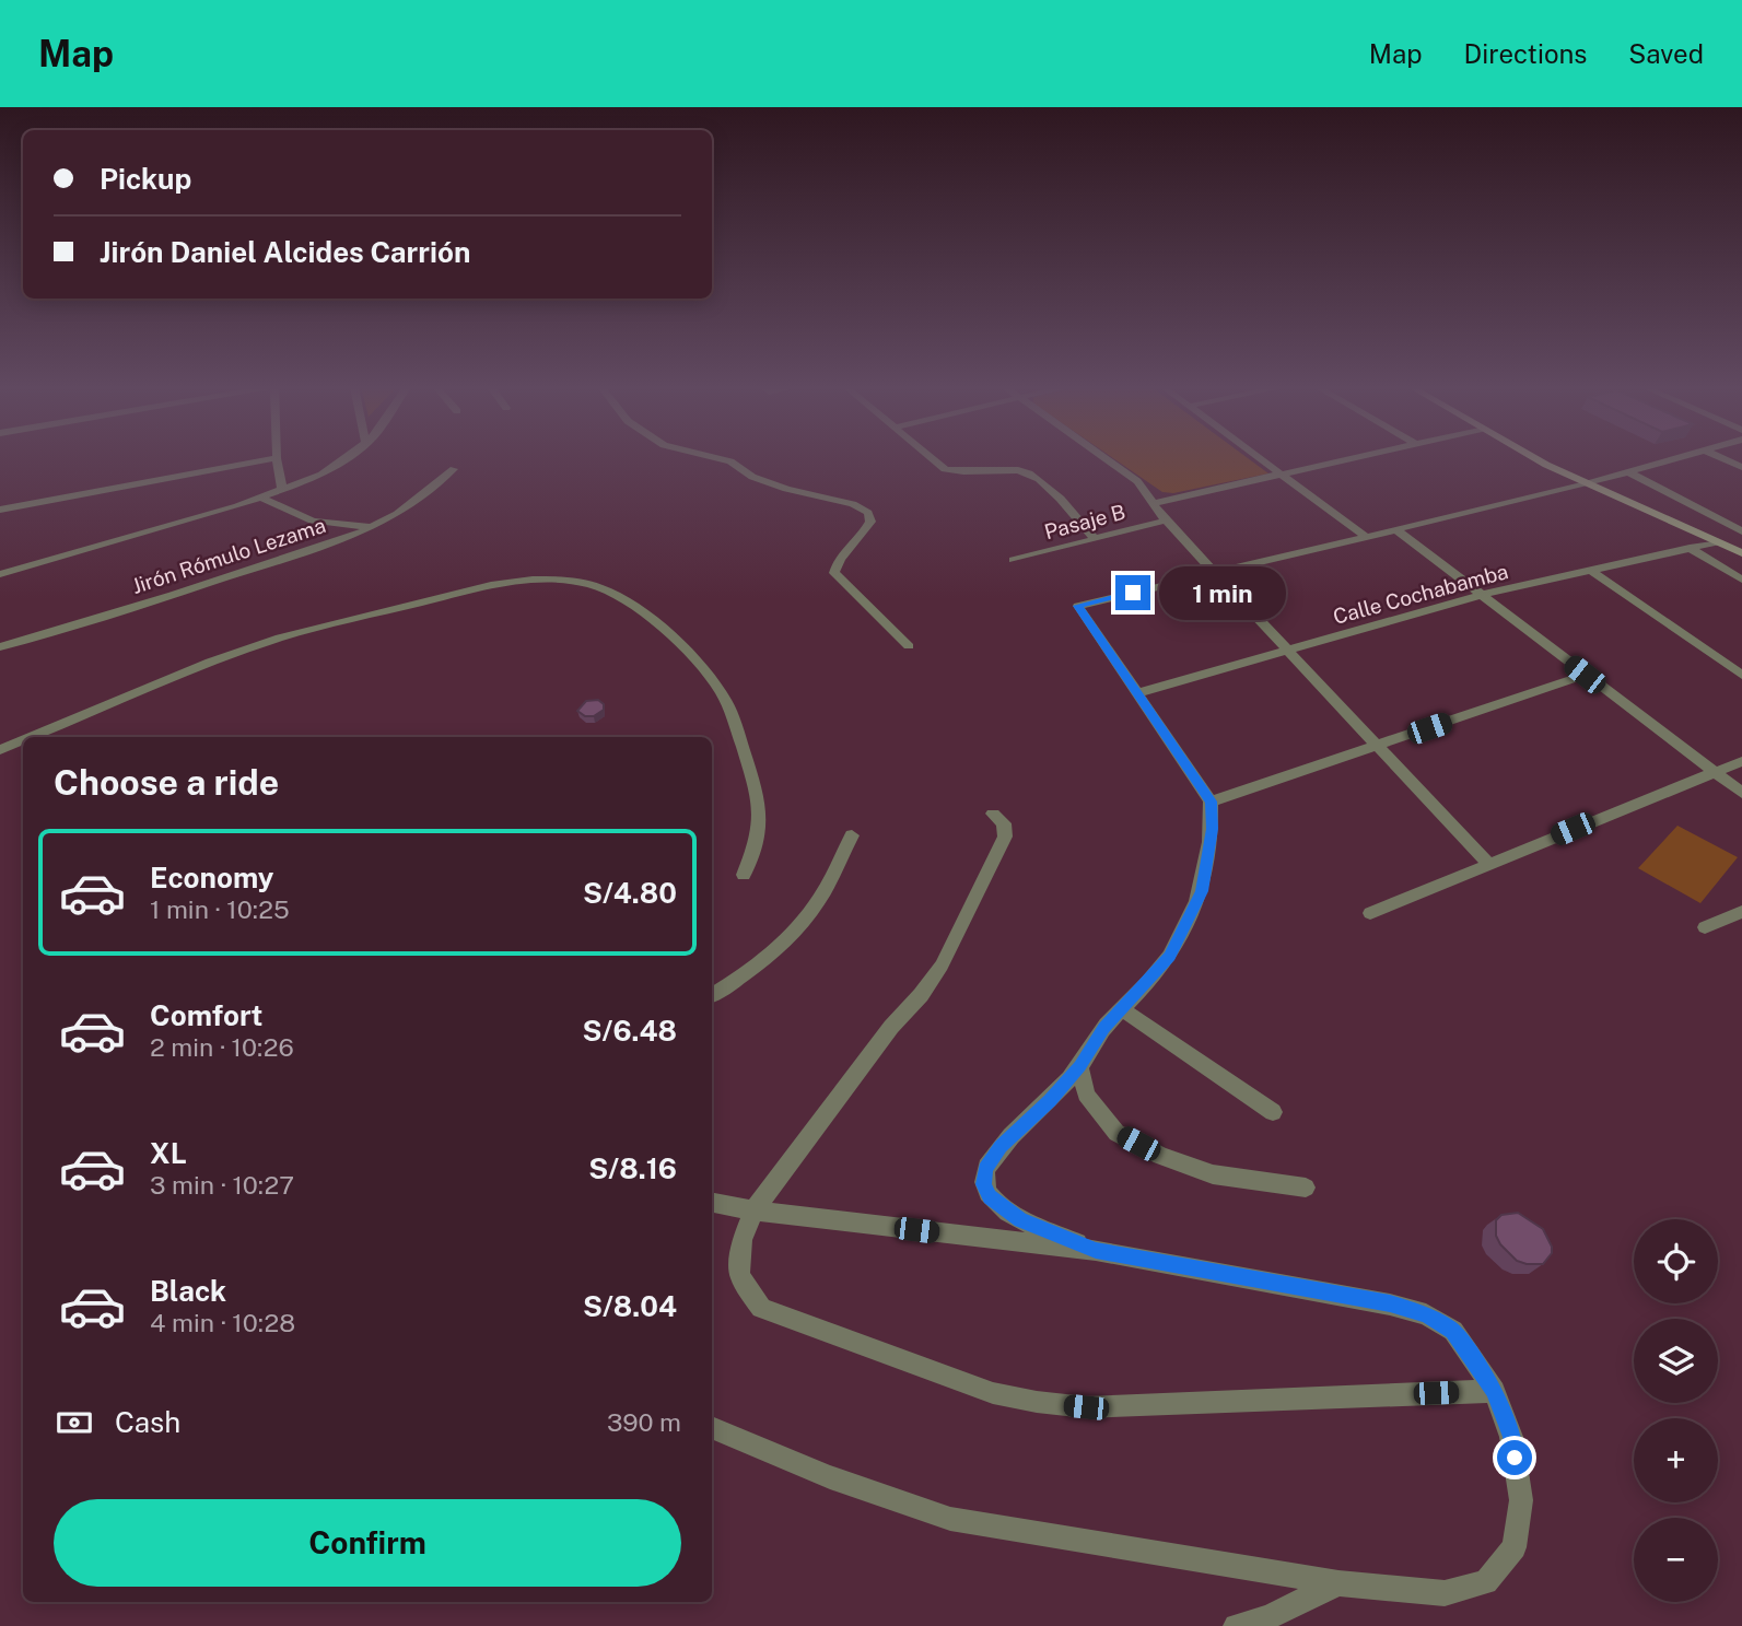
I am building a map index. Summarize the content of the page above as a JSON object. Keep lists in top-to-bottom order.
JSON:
{
  "streets": {
    "street": ["Pasaje B", "Jirón Rómulo Lezama", "Calle Cochabamba"]
  },
  "page": {
    "header": "Map",
    "nav": ["Map", "Directions", "Saved"],
    "banner": ["Pickup", "Jirón Daniel Alcides Carrión"],
    "bubble": "1 min",
    "heading": "Choose a ride",
    "list": [
      {
        "name": "Economy",
        "note": "1 min · 10:25",
        "value": "S/4.80"
      },
      {
        "name": "Comfort",
        "note": "2 min · 10:26",
        "value": "S/6.48"
      },
      {
        "name": "XL",
        "note": "3 min · 10:27",
        "value": "S/8.16"
      },
      {
        "name": "Black",
        "note": "4 min · 10:28",
        "value": "S/8.04"
      }
    ],
    "map_buttons": ["+", "−"],
    "pay": ["Cash", "390 m"],
    "buttons": "Confirm"
  }
}
